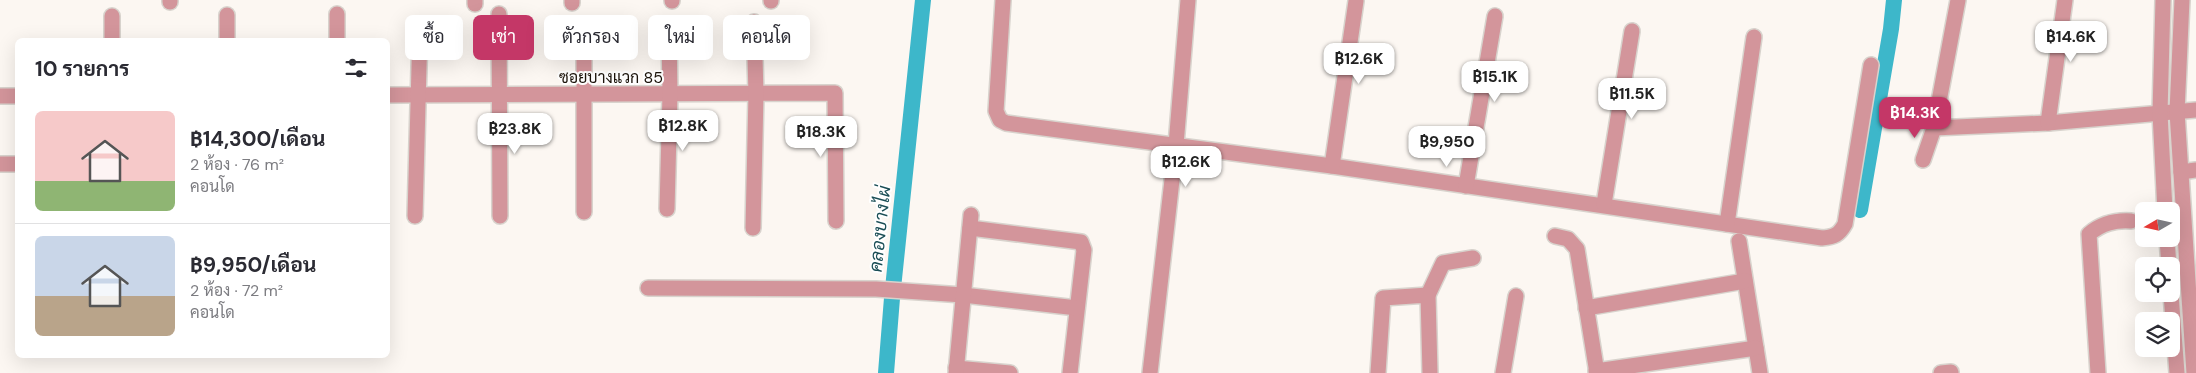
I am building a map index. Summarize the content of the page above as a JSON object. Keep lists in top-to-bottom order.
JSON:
{
  "streets": {
    "street": ["ซอยบางแวก 85"]
  },
  "water": ["คลองบางไผ่"],
  "north": "left",
  "page": {
    "chip": [
      "ซื้อ",
      "เช่า",
      "ตัวกรอง",
      "ใหม่",
      "คอนโด"
    ],
    "price": [
      "฿14.6K",
      "฿12.6K",
      "฿15.1K",
      "฿11.5K",
      "฿14.3K",
      "฿12.8K",
      "฿23.8K",
      "฿18.3K",
      "฿9,950",
      "฿12.6K"
    ],
    "heading": "10 รายการ",
    "list": [
      {
        "name": "฿14,300/เดือน",
        "note": "2 ห้อง · 76 m² · คอนโด"
      },
      {
        "name": "฿9,950/เดือน",
        "note": "2 ห้อง · 72 m² · คอนโด"
      }
    ]
  }
}
